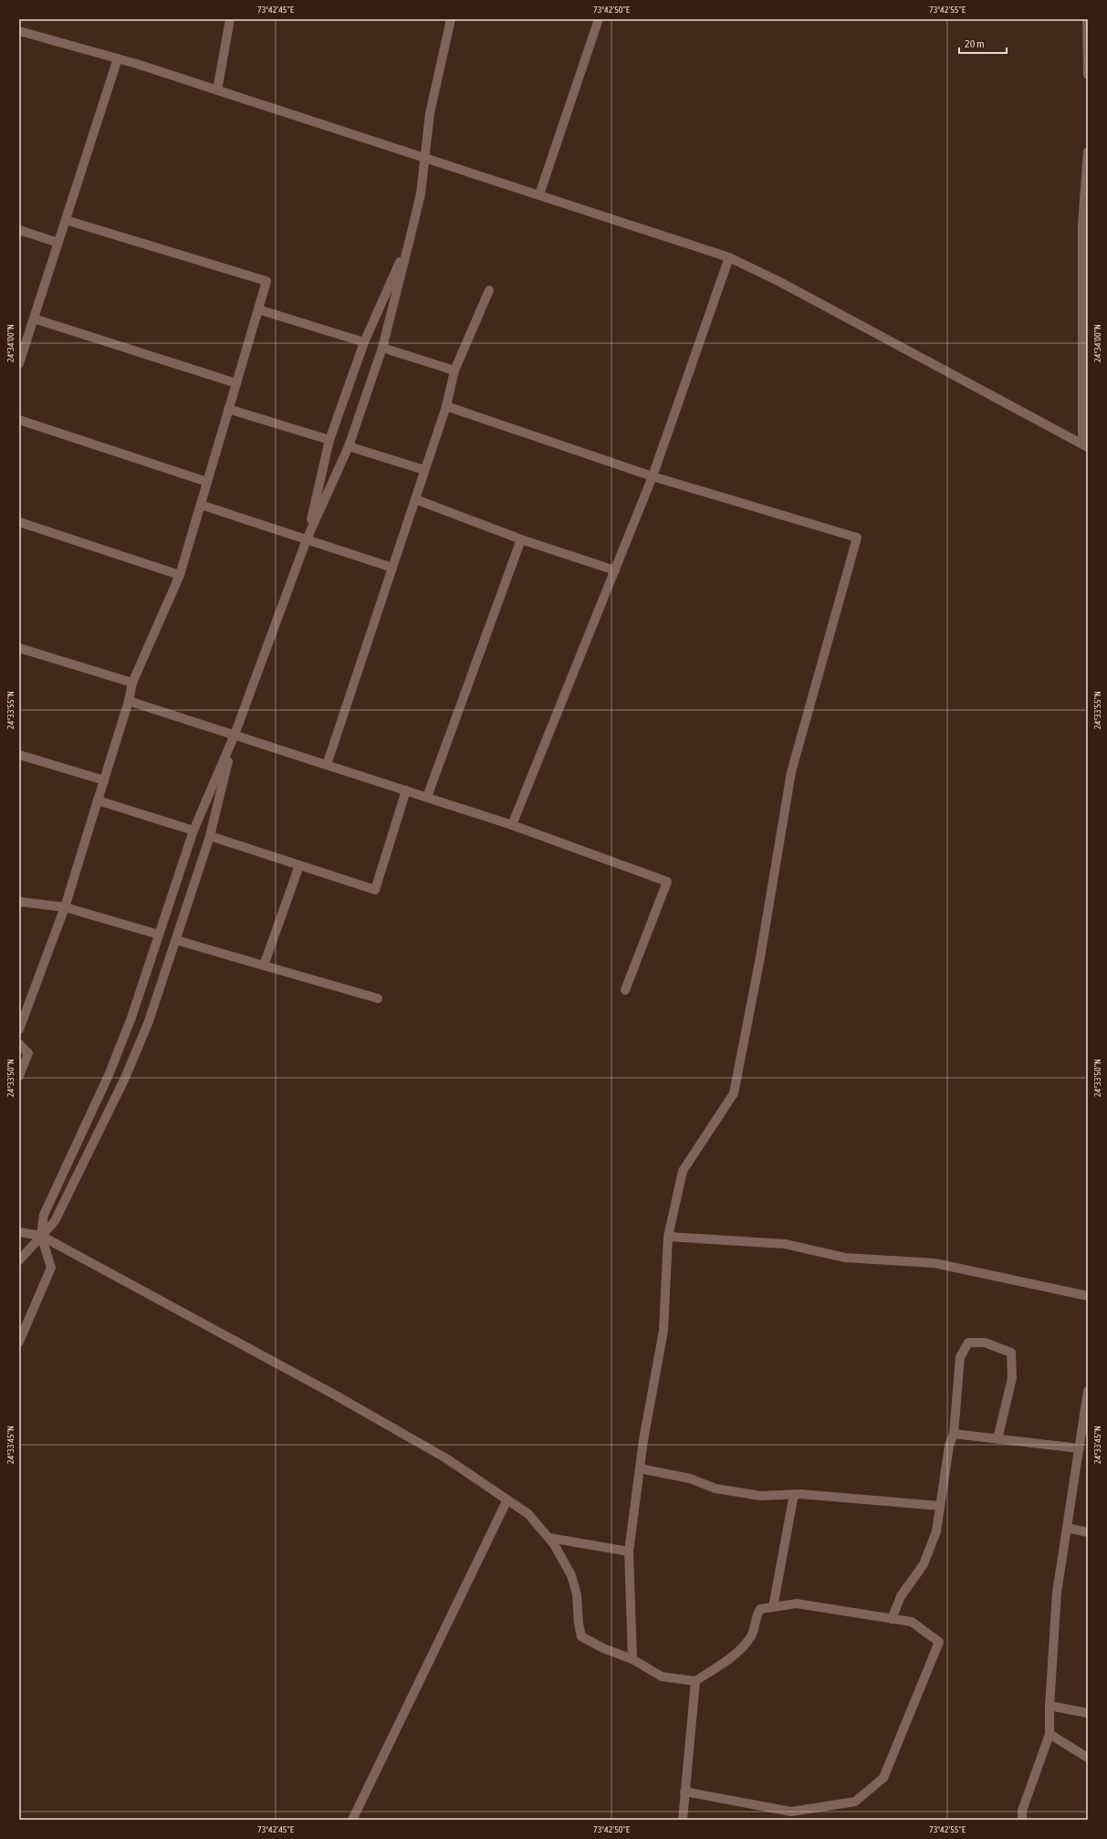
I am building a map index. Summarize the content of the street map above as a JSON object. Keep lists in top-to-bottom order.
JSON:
{
  "scale_bar": "20 m",
  "coordinates": [
    "73°42'45\"E",
    "73°42'50\"E",
    "73°42'55\"E",
    "24°34'00\"N",
    "24°33'55\"N",
    "24°33'50\"N",
    "24°33'45\"N"
  ]
}
